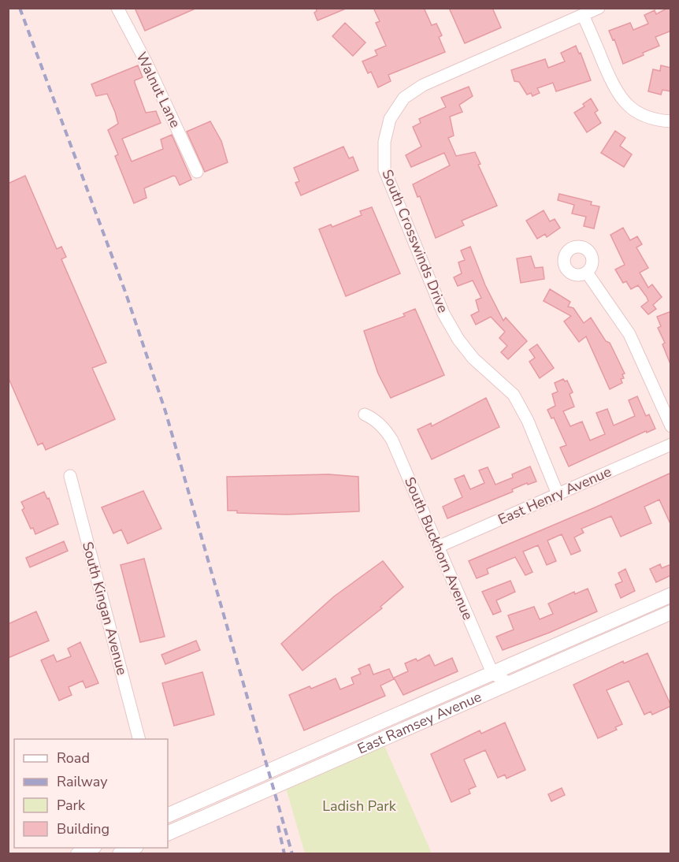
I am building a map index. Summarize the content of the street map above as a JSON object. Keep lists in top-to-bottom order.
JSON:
{
  "streets": {
    "street": [
      "Walnut Lane",
      "South Crosswinds Drive",
      "East Henry Avenue",
      "South Buckhorn Avenue",
      "South Kingan Avenue",
      "East Ramsey Avenue"
    ]
  },
  "crossings": [
    ["South Crosswinds Drive", "East Henry Avenue"],
    ["East Henry Avenue", "South Buckhorn Avenue"],
    ["South Buckhorn Avenue", "East Ramsey Avenue"]
  ],
  "parks": ["Ladish Park"],
  "legend": [
    "Road",
    "Railway",
    "Park",
    "Building"
  ]
}
